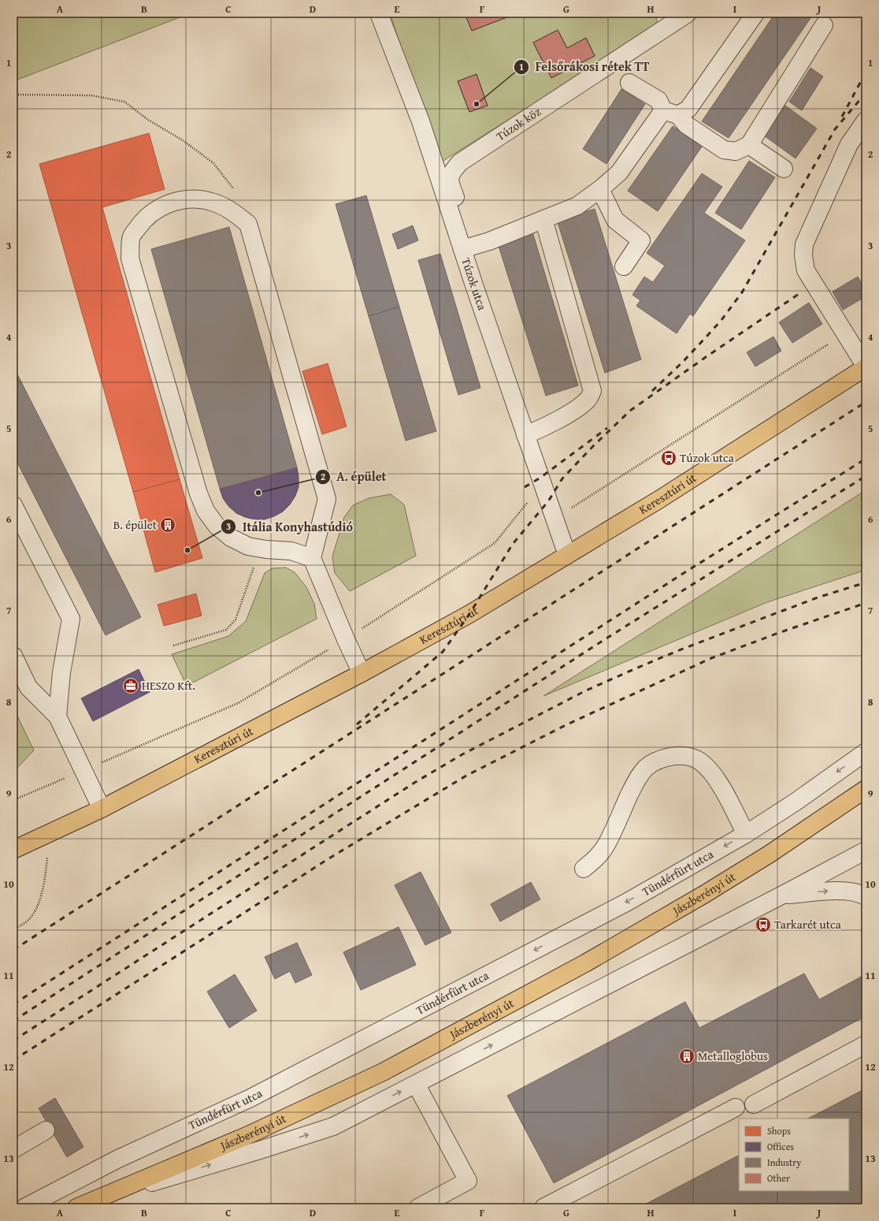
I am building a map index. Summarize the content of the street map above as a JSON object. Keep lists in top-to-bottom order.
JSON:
{
  "streets": {
    "main road": ["Keresztúri út", "Jászberényi út"],
    "street": ["Túzok köz", "Túzok utca", "Tündérfürt utca"]
  },
  "crossings": [
    ["Túzok köz", "Túzok utca"],
    ["Túzok utca", "Keresztúri út"]
  ],
  "places": {
    "other": ["Felsőrákosi rétek TT", "A. épület", "Itália Konyhastúdió"],
    "bus stop": ["Túzok utca", "Tarkarét utca"],
    "building": ["B. épület", "Metalloglobus"],
    "office": ["HESZO Kft."]
  },
  "legend": [
    "Shops",
    "Offices",
    "Industry",
    "Other"
  ],
  "grid": {
    "columns": [
      "A",
      "B",
      "C",
      "D",
      "E",
      "F",
      "G",
      "H",
      "I",
      "J"
    ],
    "rows": [
      "1",
      "2",
      "3",
      "4",
      "5",
      "6",
      "7",
      "8",
      "9",
      "10",
      "11",
      "12",
      "13"
    ]
  }
}
